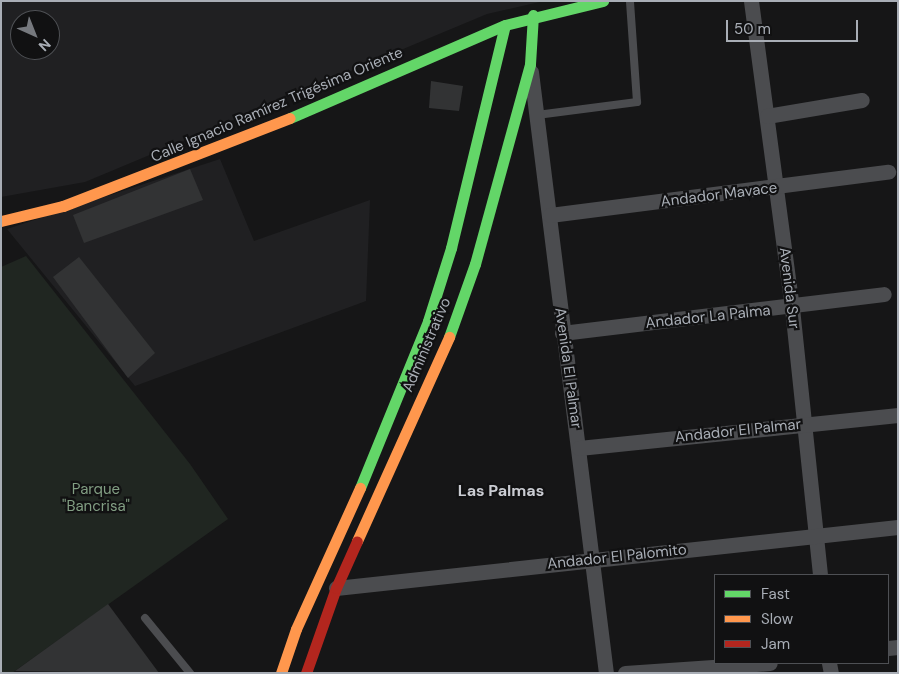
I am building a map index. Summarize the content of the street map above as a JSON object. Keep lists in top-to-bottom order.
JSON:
{
  "streets": {
    "street": [
      "Calle Ignacio Ramírez Trigésima Oriente",
      "Andador Mavace",
      "Avenida Sur",
      "Andador La Palma",
      "Administrativo",
      "Avenida El Palmar",
      "Andador El Palmar",
      "Andador El Palomito"
    ]
  },
  "crossings": [
    ["Calle Ignacio Ramírez Trigésima Oriente", "Administrativo"],
    ["Andador Mavace", "Avenida Sur"],
    ["Andador Mavace", "Avenida El Palmar"],
    ["Avenida Sur", "Andador La Palma"],
    ["Avenida Sur", "Andador El Palmar"],
    ["Avenida Sur", "Andador El Palomito"],
    ["Andador La Palma", "Avenida El Palmar"],
    ["Administrativo", "Avenida El Palmar"],
    ["Administrativo", "Andador El Palomito"],
    ["Avenida El Palmar", "Andador El Palmar"],
    ["Avenida El Palmar", "Andador El Palomito"]
  ],
  "districts": ["Las Palmas"],
  "parks": ["Parque \"Bancrisa\""],
  "legend": ["Fast", "Slow", "Jam"],
  "scale_bar": "50 m",
  "north": "bottom right"
}
